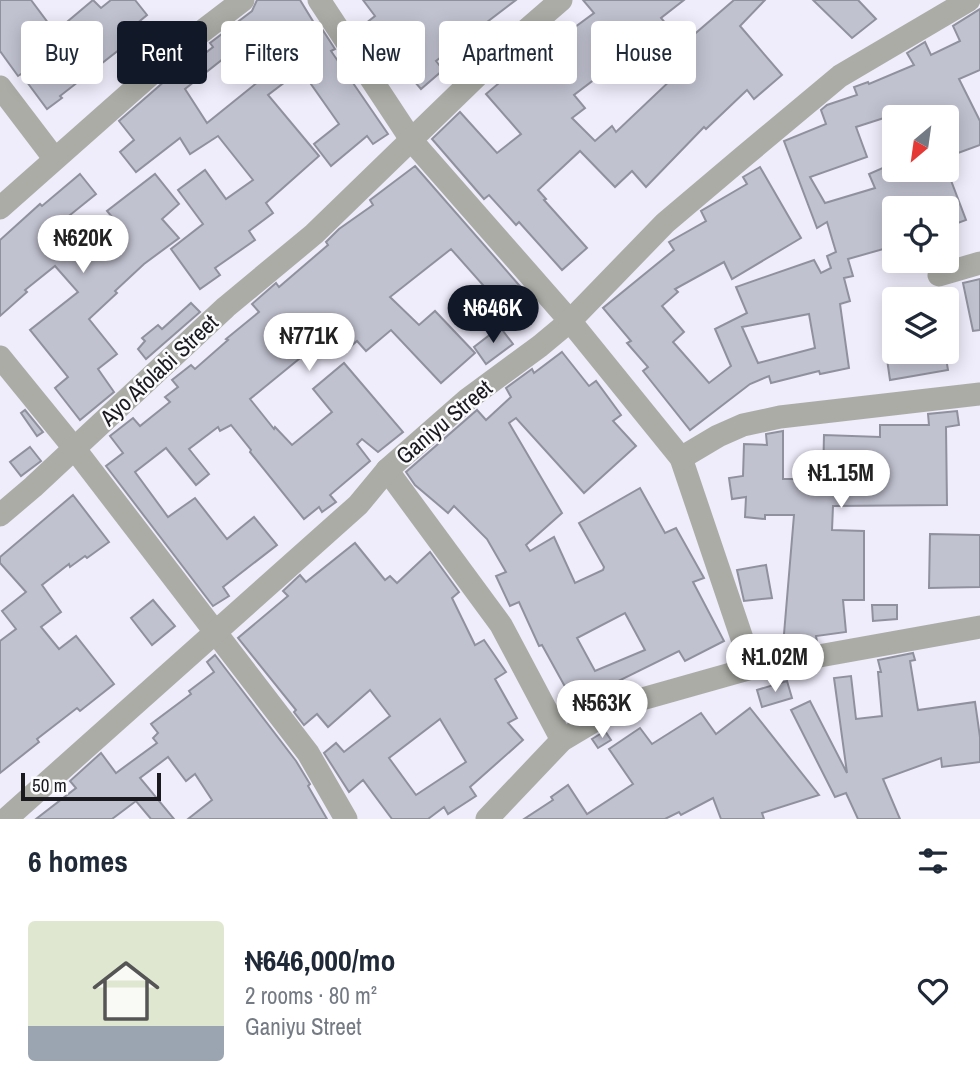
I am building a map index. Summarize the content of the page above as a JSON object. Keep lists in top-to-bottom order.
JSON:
{
  "streets": {
    "street": ["Ayo Afolabi Street", "Ganiyu Street"]
  },
  "scale_bar": "50 m",
  "north": "bottom left",
  "page": {
    "chip": [
      "Buy",
      "Rent",
      "Filters",
      "New",
      "Apartment",
      "House"
    ],
    "price": [
      "₦620K",
      "₦646K",
      "₦771K",
      "₦1.15M",
      "₦1.02M",
      "₦563K"
    ],
    "scale": "50 m",
    "heading": "6 homes",
    "list": [
      {
        "name": "₦646,000/mo",
        "note": "2 rooms · 80 m² · Ganiyu Street"
      }
    ]
  }
}
